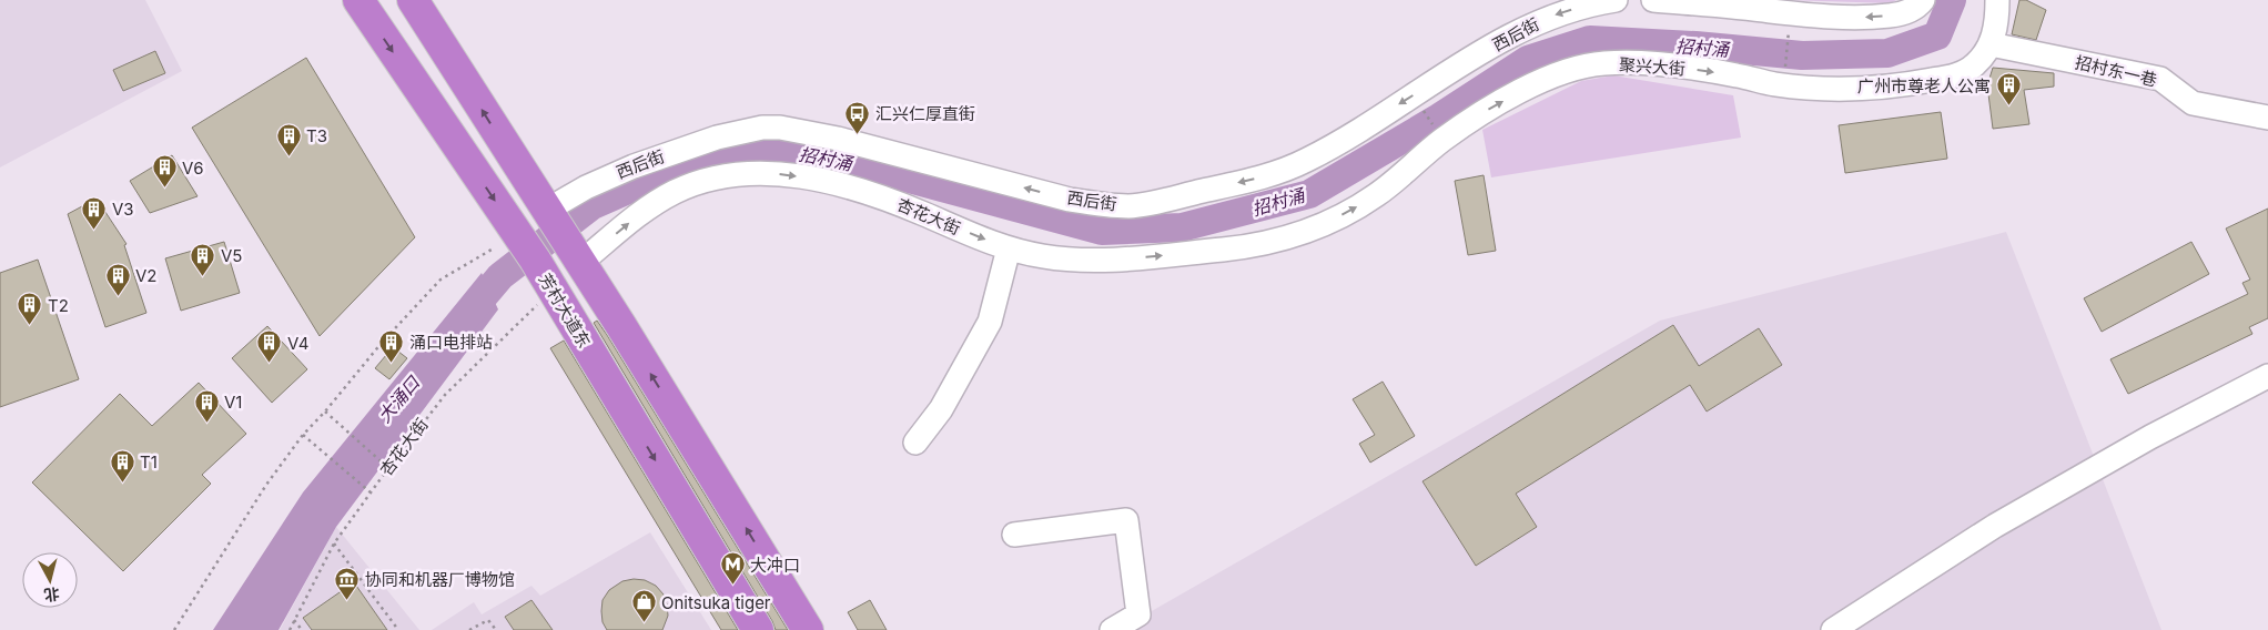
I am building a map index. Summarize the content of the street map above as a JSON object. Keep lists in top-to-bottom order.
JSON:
{
  "streets": {
    "highway": ["芳村大道东"],
    "street": [
      "西后街",
      "聚兴大街",
      "招村东一巷",
      "杏花大街"
    ]
  },
  "crossings": [
    ["西后街", "杏花大街"],
    ["聚兴大街", "招村东一巷"],
    ["聚兴大街", "杏花大街"],
    ["杏花大街", "芳村大道东"]
  ],
  "one_way": ["西后街", "杏花大街"],
  "water": ["招村涌", "大涌口"],
  "places": {
    "building": [
      "广州市尊老人公寓",
      "T3",
      "V6",
      "V3",
      "V5",
      "V2",
      "T2",
      "涌口电排站",
      "V4",
      "V1",
      "T1"
    ],
    "bus stop": ["汇兴仁厚直街"],
    "metro station": ["大冲口"],
    "museum": ["协同和机器厂博物馆"],
    "shop": ["Onitsuka tiger"]
  },
  "north": "bottom"
}
